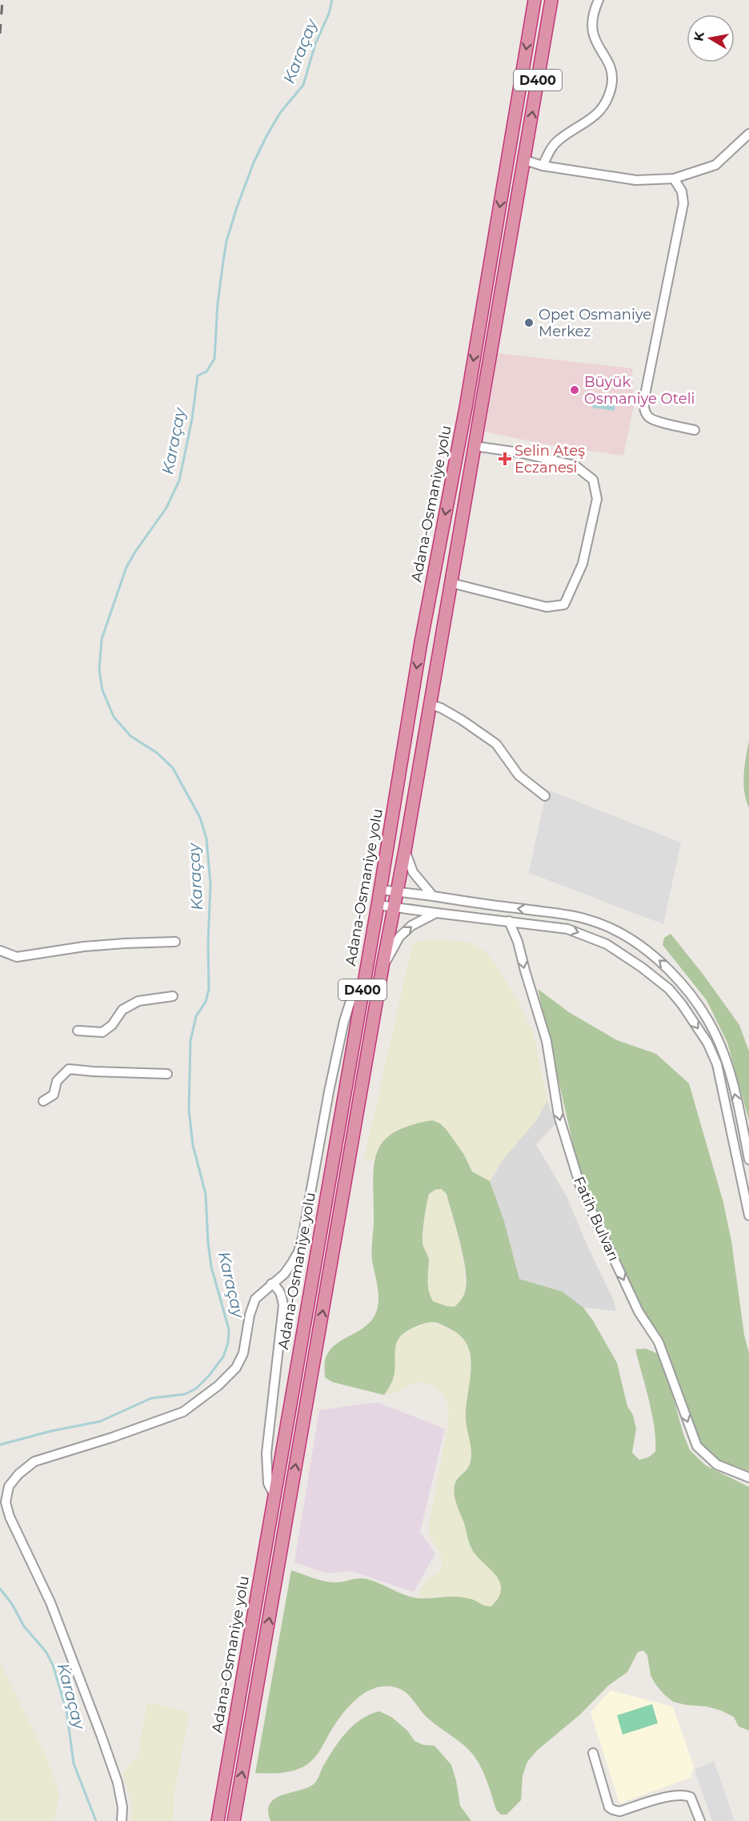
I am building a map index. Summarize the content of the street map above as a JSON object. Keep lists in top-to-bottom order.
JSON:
{
  "streets": {
    "highway": ["D400", "Adana-Osmaniye yolu"],
    "street": ["Fatih Bulvarı"]
  },
  "one_way": ["Fatih Bulvarı"],
  "water": ["Karaçay"],
  "places": {
    "other": ["Opet Osmaniye Merkez", "Büyük Osmaniye Oteli"],
    "health": ["Selin Ateş Eczanesi"]
  },
  "north": "left"
}
